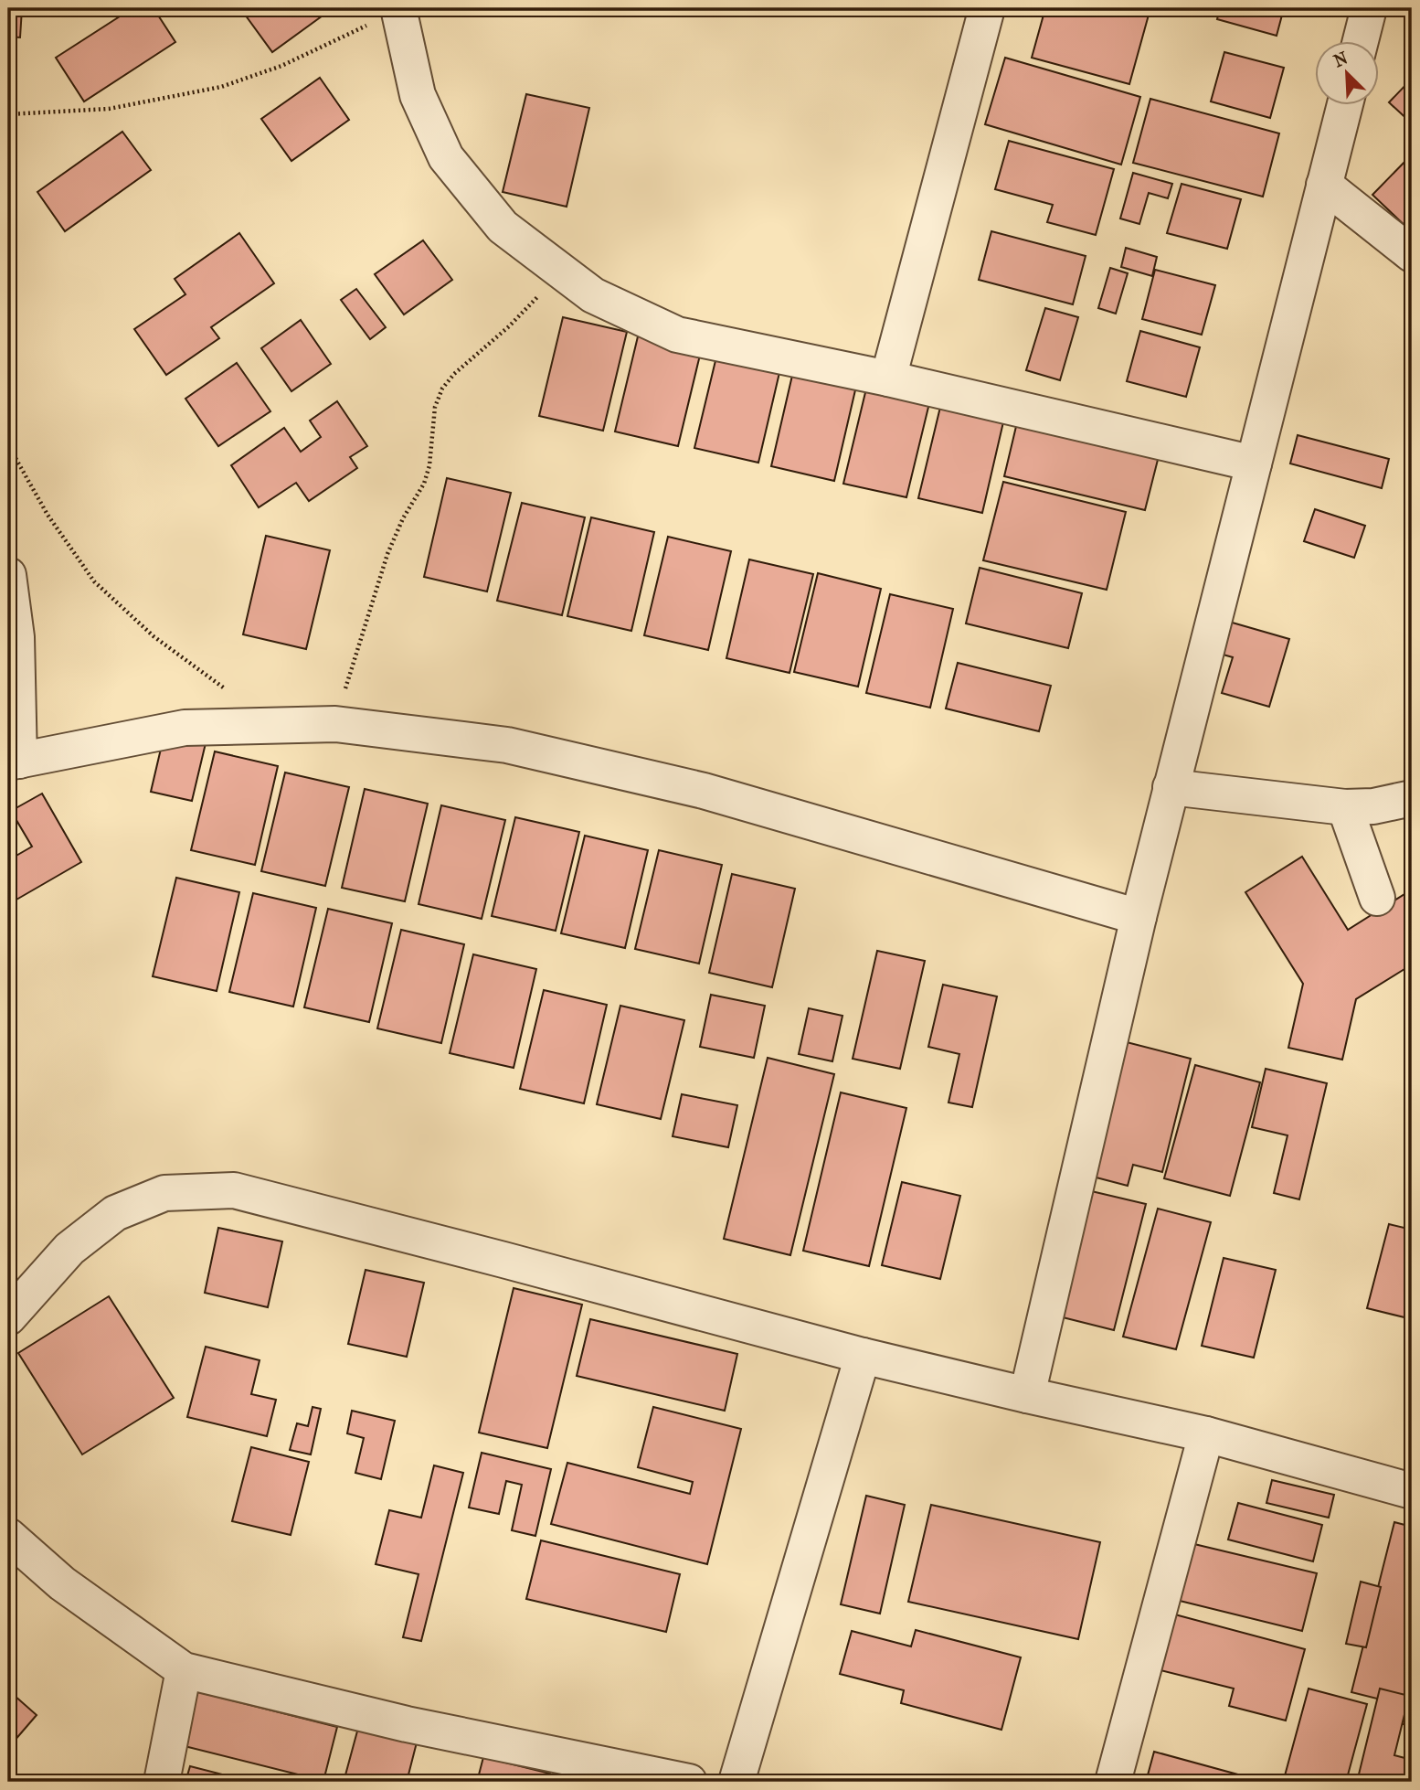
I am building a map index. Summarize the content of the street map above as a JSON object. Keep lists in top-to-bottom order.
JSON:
{
  "north": "top left"
}
